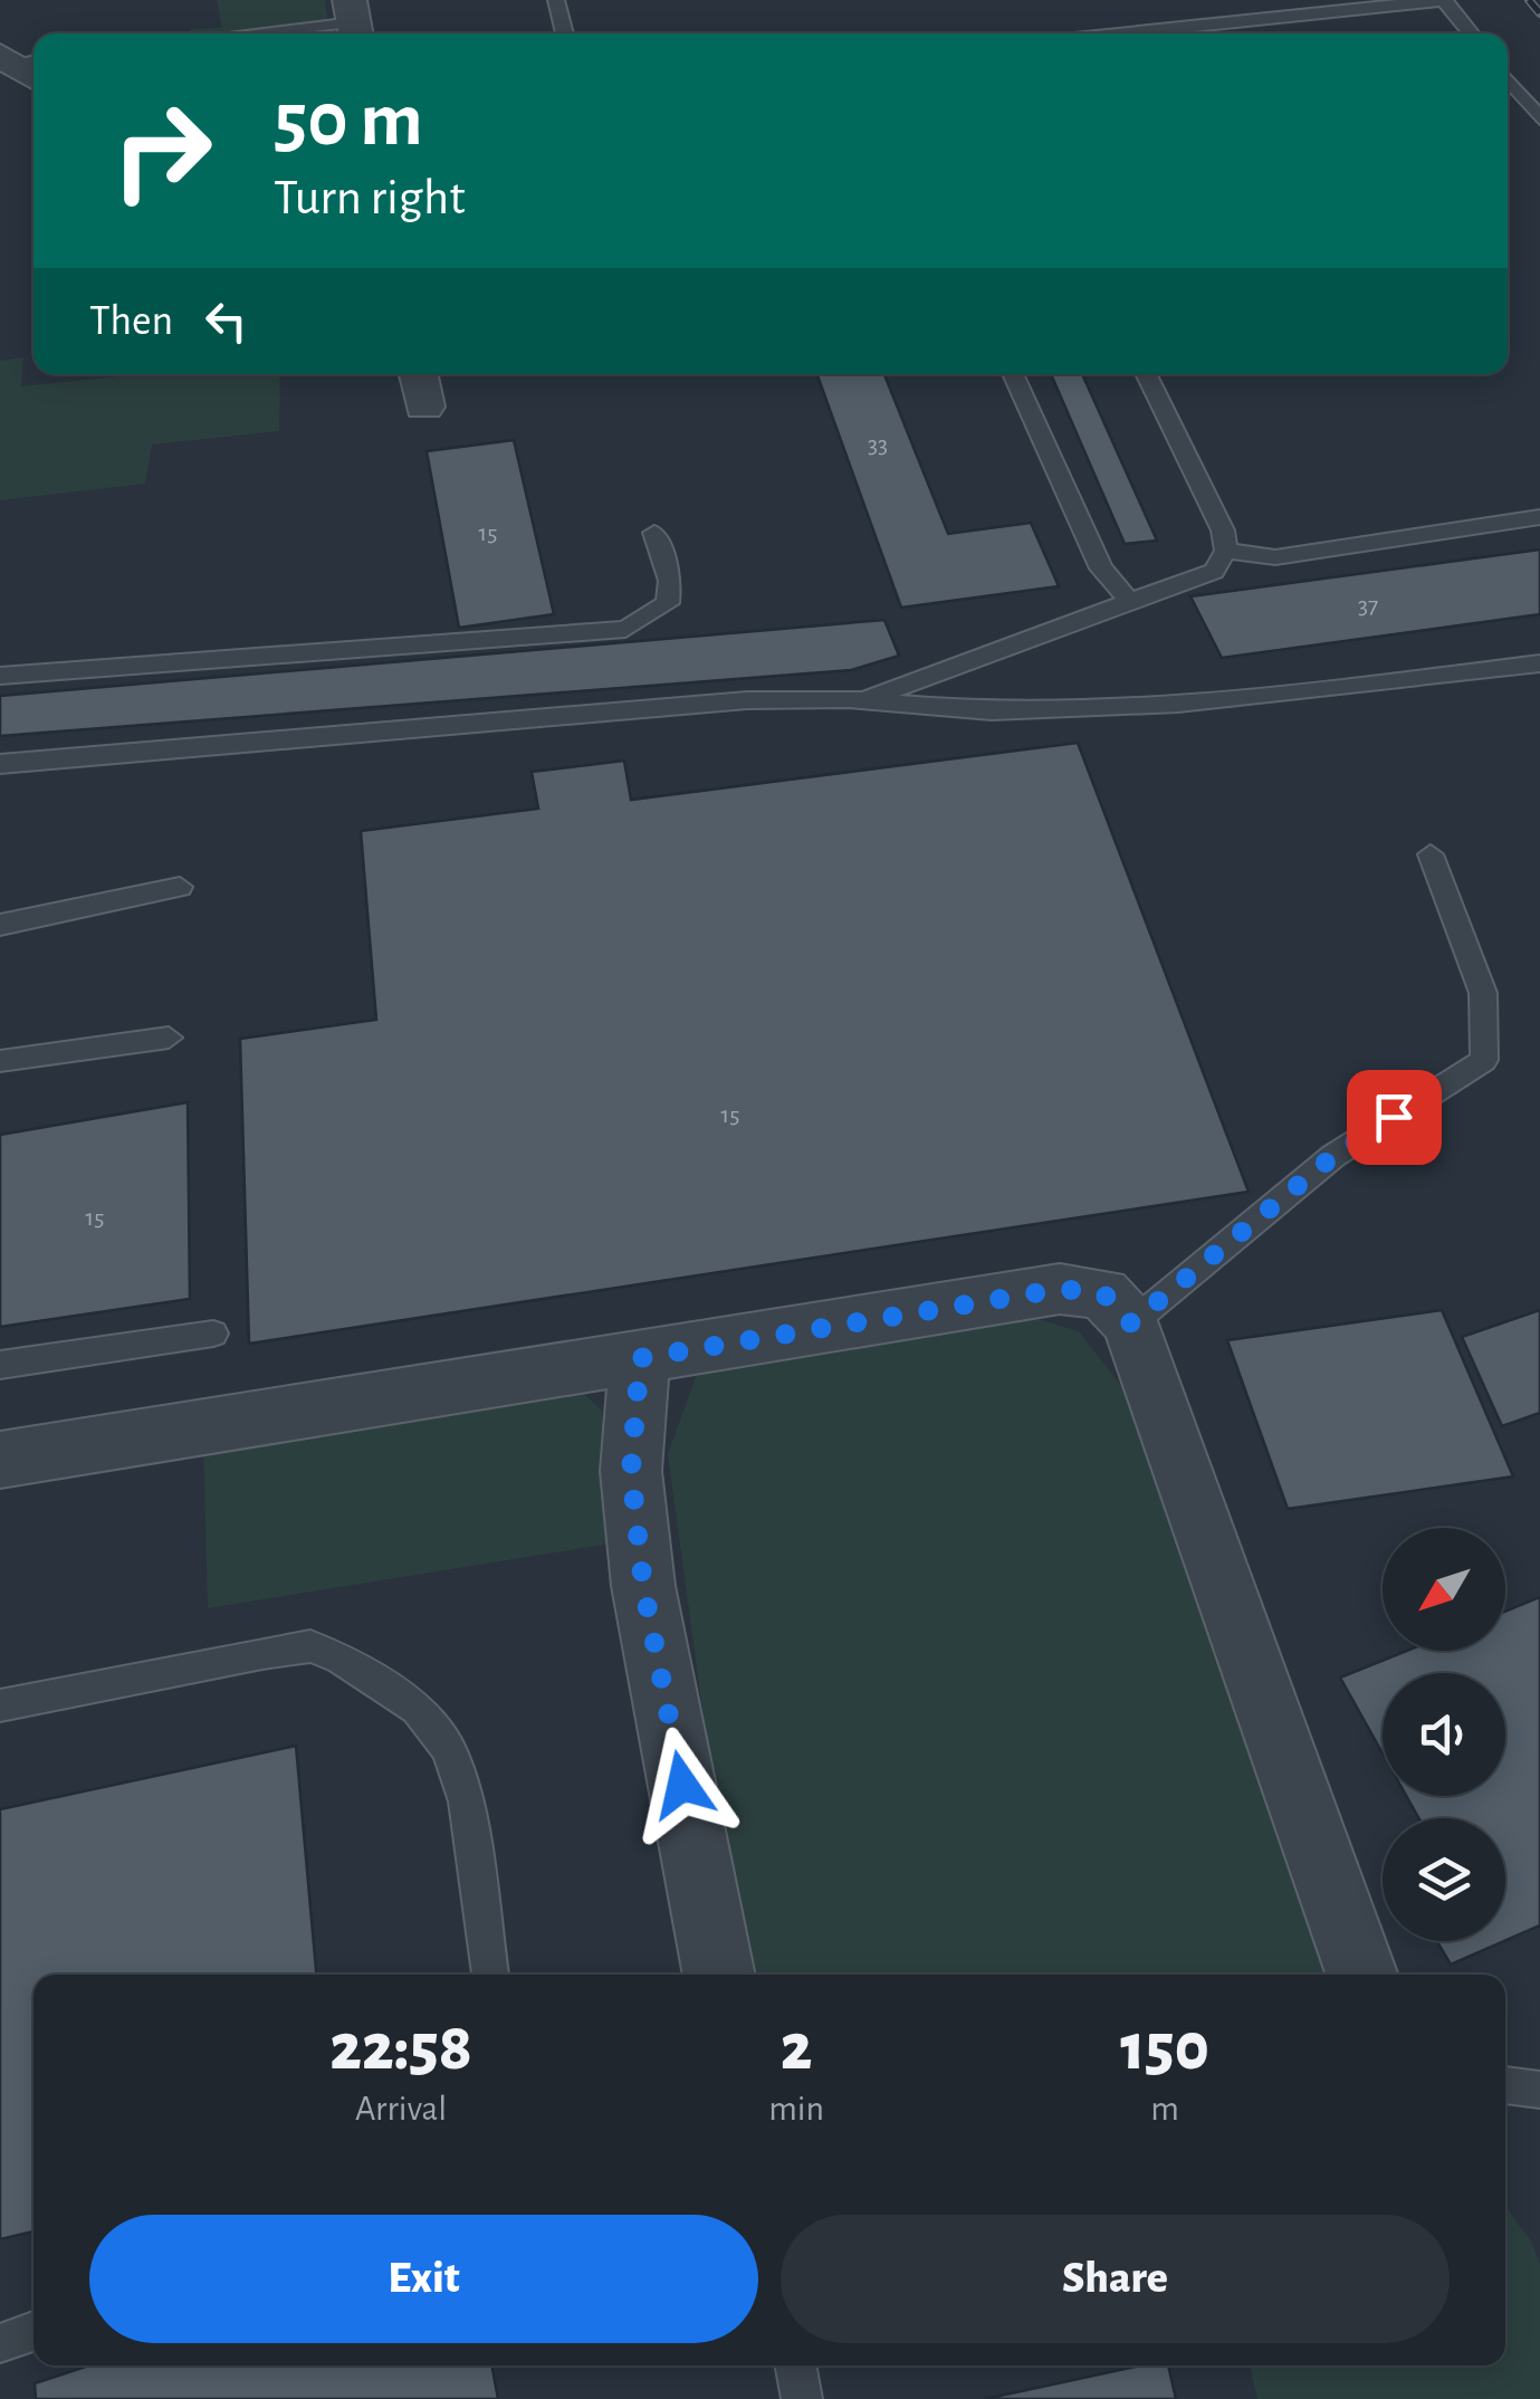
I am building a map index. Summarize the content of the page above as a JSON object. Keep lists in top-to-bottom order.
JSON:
{
  "house_numbers": [
    "33",
    "15",
    "37",
    "15",
    "15"
  ],
  "north": "bottom left",
  "page": {
    "turn": ["50 m", "Turn right"],
    "then": "Then",
    "eta": [
      "22:58",
      "Arrival",
      "2",
      "min",
      "150",
      "m"
    ],
    "buttons": ["Exit", "Share"]
  }
}
